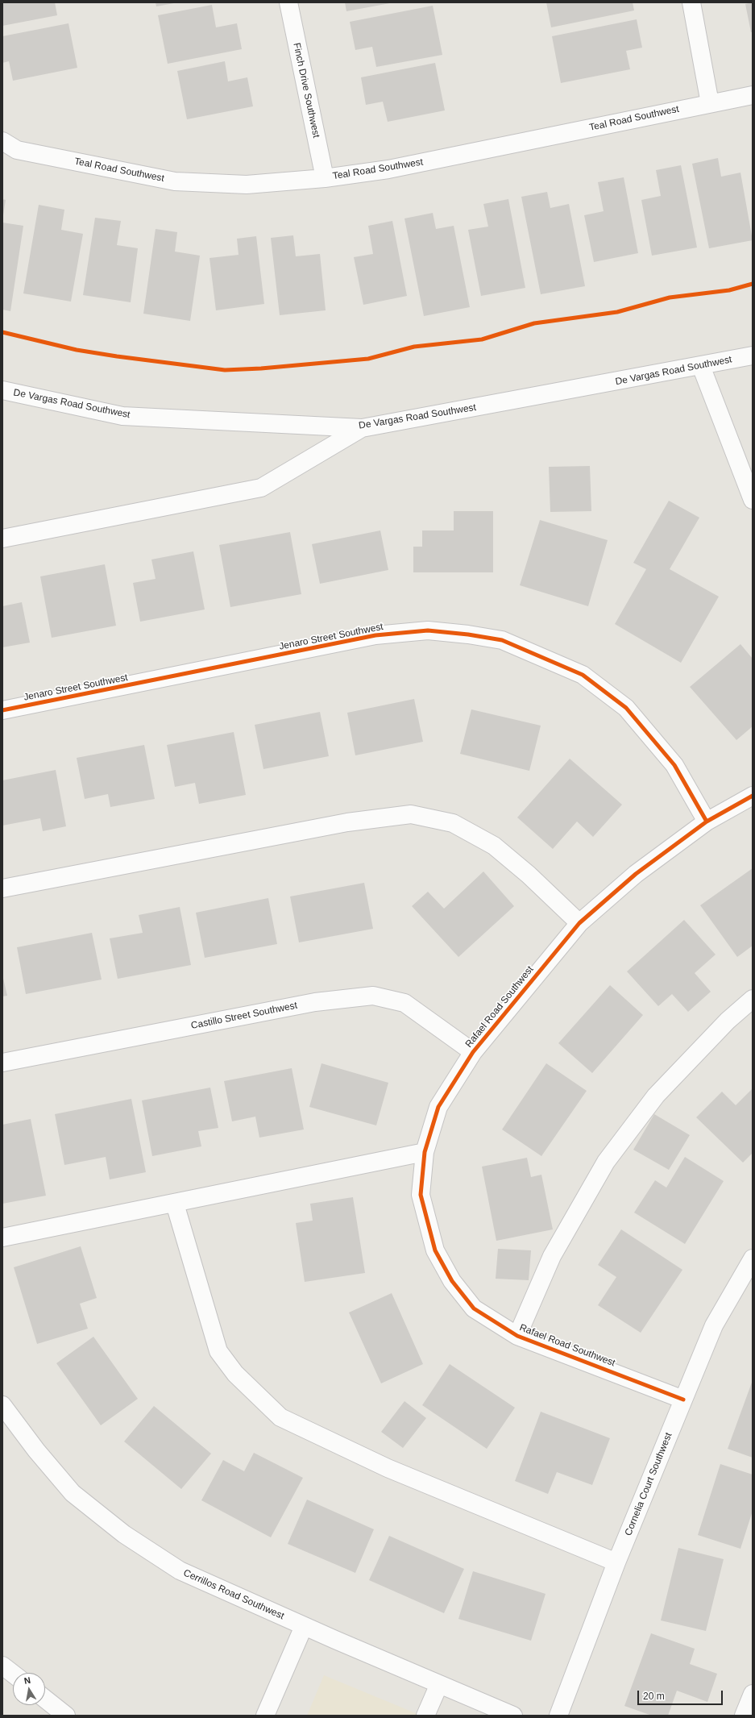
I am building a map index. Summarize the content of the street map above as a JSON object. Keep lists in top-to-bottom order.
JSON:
{
  "streets": {
    "street": [
      "Finch Drive Southwest",
      "Teal Road Southwest",
      "De Vargas Road Southwest",
      "Jenaro Street Southwest",
      "Rafael Road Southwest",
      "Castillo Street Southwest",
      "Cornelia Court Southwest",
      "Cerrillos Road Southwest"
    ]
  },
  "crossings": [
    ["Finch Drive Southwest", "Teal Road Southwest"],
    ["Jenaro Street Southwest", "Rafael Road Southwest"],
    ["Rafael Road Southwest", "Castillo Street Southwest"],
    ["Rafael Road Southwest", "Cornelia Court Southwest"]
  ],
  "scale_bar": "20 m",
  "north": "top"
}
